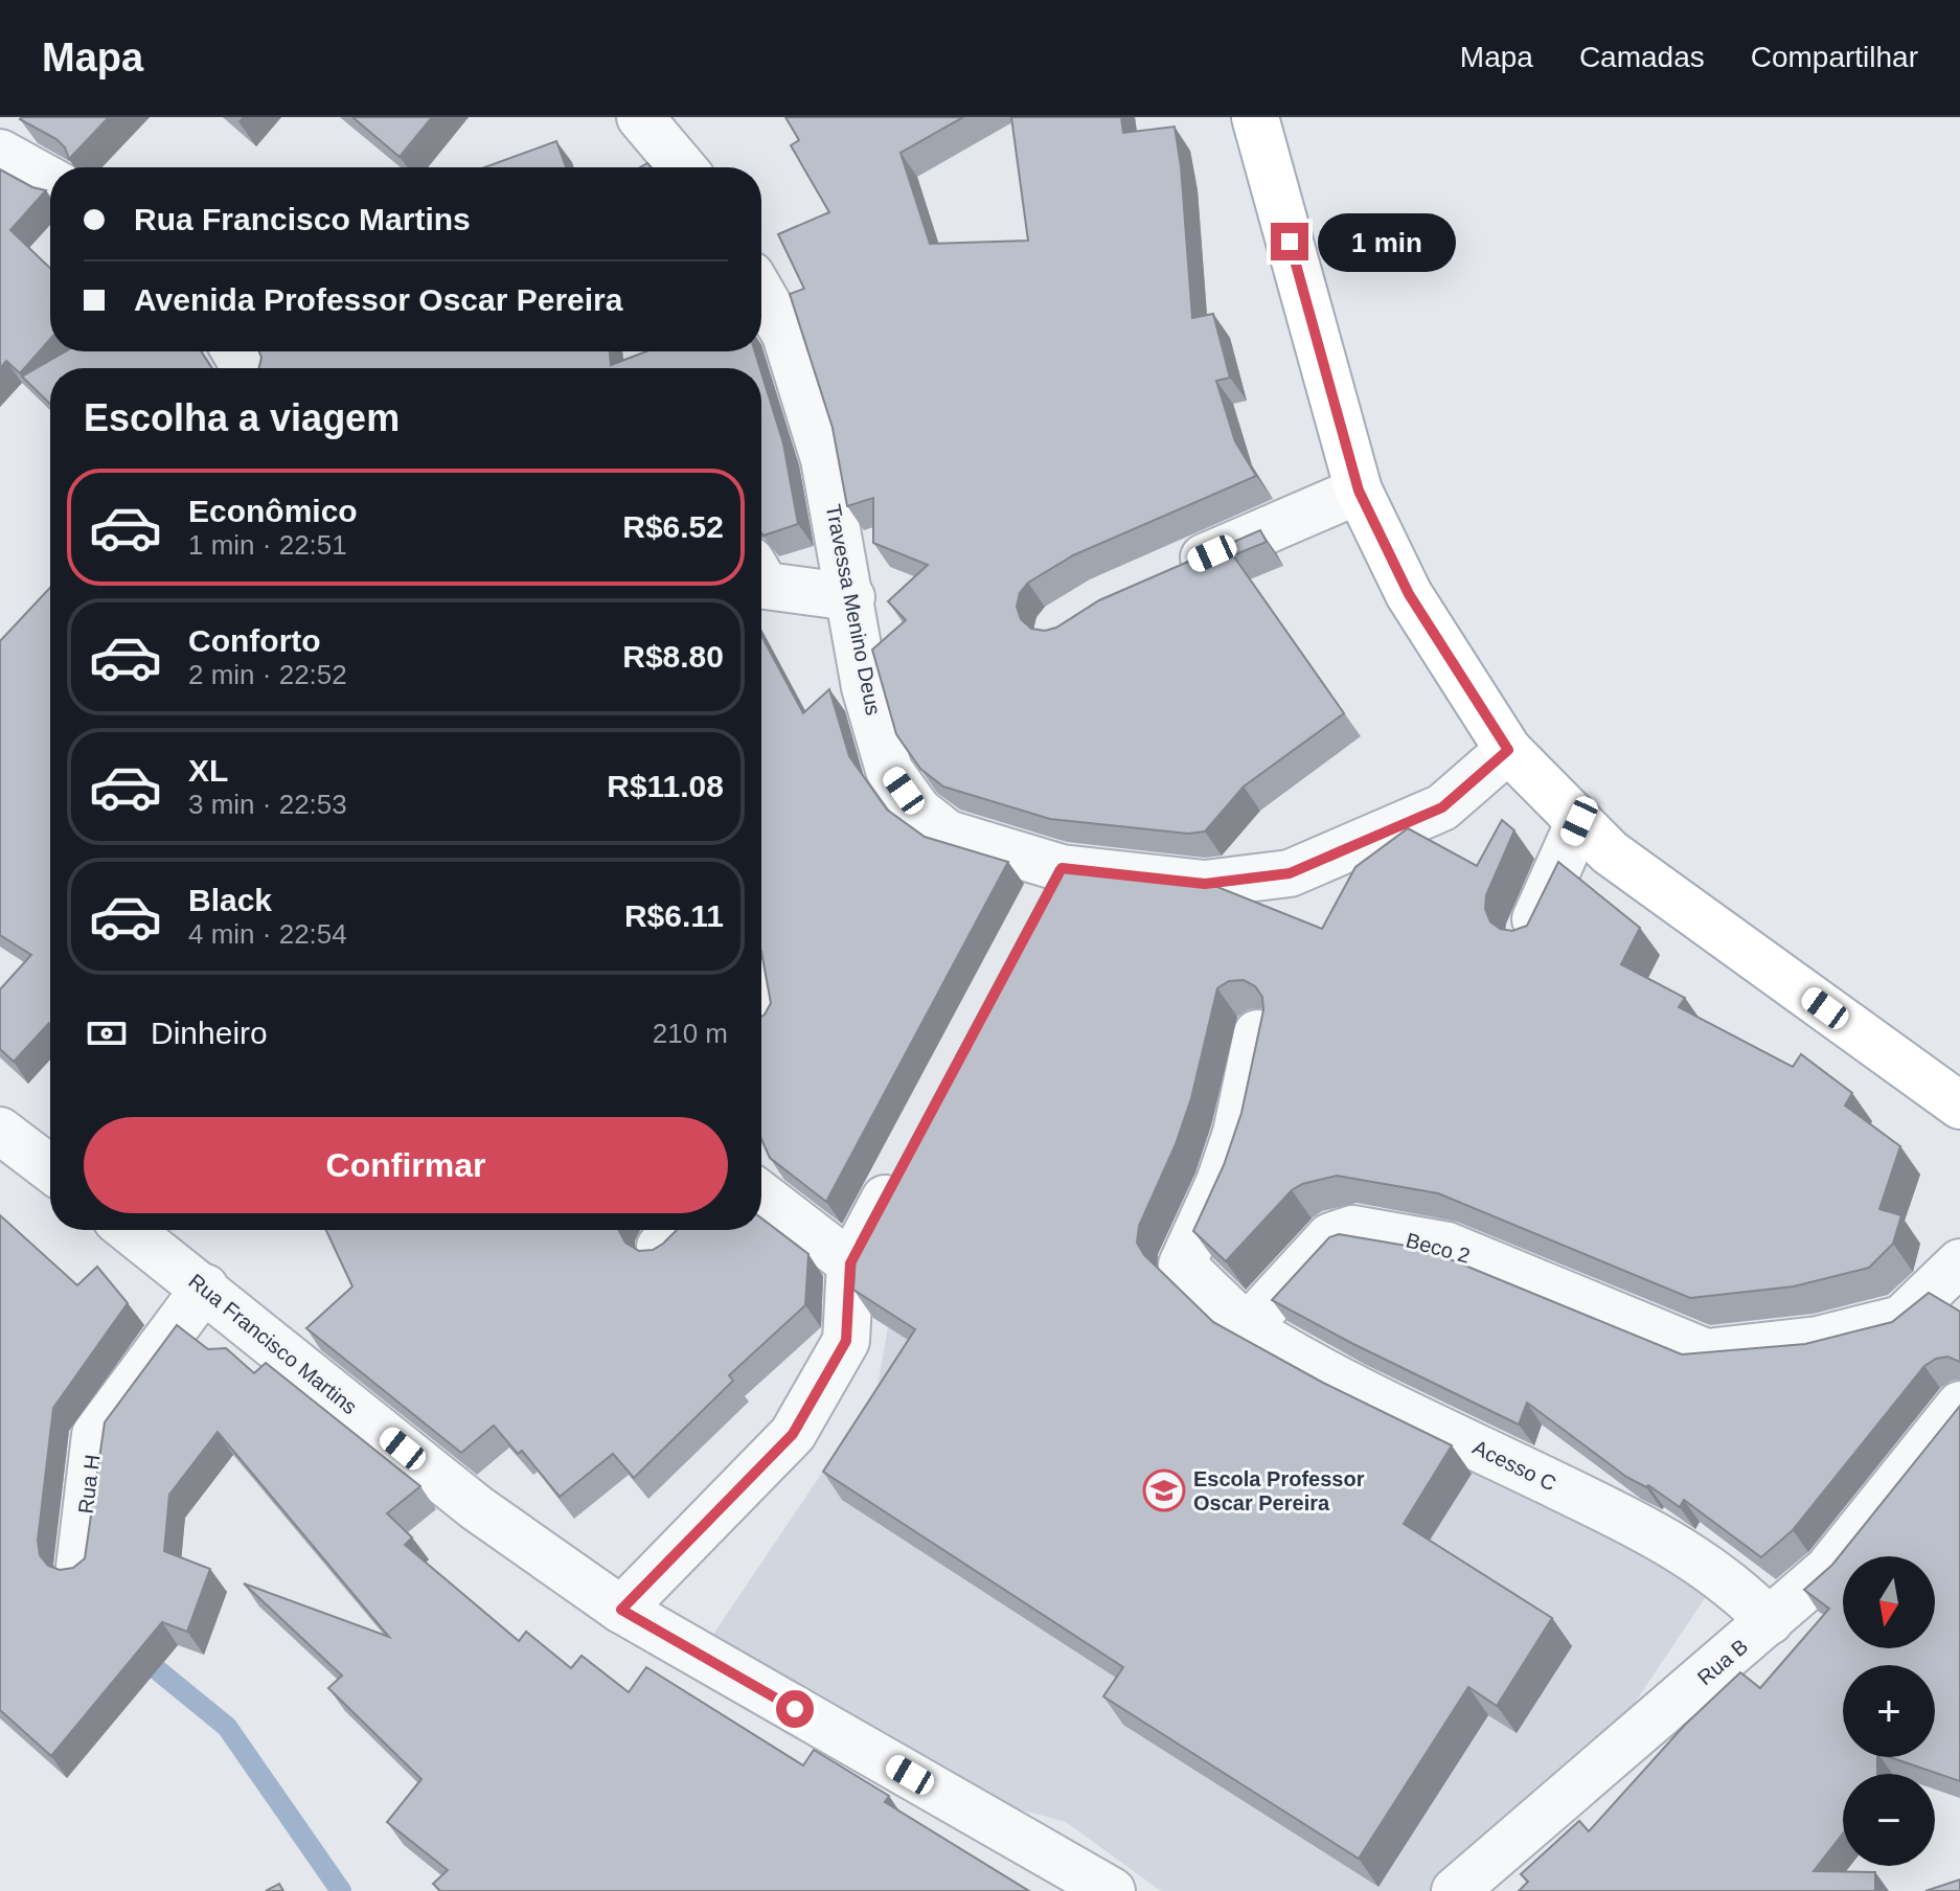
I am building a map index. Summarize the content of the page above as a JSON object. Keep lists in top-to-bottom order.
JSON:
{
  "streets": {
    "street": [
      "Travessa Menino Deus",
      "Beco 2",
      "Rua Francisco Martins",
      "Acesso C",
      "Rua H",
      "Rua B"
    ]
  },
  "crossings": [
    ["Beco 2", "Acesso C"],
    ["Rua Francisco Martins", "Rua H"],
    ["Acesso C", "Rua B"]
  ],
  "places": {
    "school or university": ["Escola Professor Oscar Pereira"]
  },
  "north": "bottom",
  "page": {
    "header": "Mapa",
    "nav": ["Mapa", "Camadas", "Compartilhar"],
    "banner": ["Rua Francisco Martins", "Avenida Professor Oscar Pereira"],
    "bubble": "1 min",
    "heading": "Escolha a viagem",
    "list": [
      {
        "name": "Econômico",
        "note": "1 min · 22:51",
        "value": "R$6.52"
      },
      {
        "name": "Conforto",
        "note": "2 min · 22:52",
        "value": "R$8.80"
      },
      {
        "name": "XL",
        "note": "3 min · 22:53",
        "value": "R$11.08"
      },
      {
        "name": "Black",
        "note": "4 min · 22:54",
        "value": "R$6.11"
      }
    ],
    "pay": ["Dinheiro", "210 m"],
    "buttons": "Confirmar",
    "map_buttons": ["+", "−"]
  }
}
